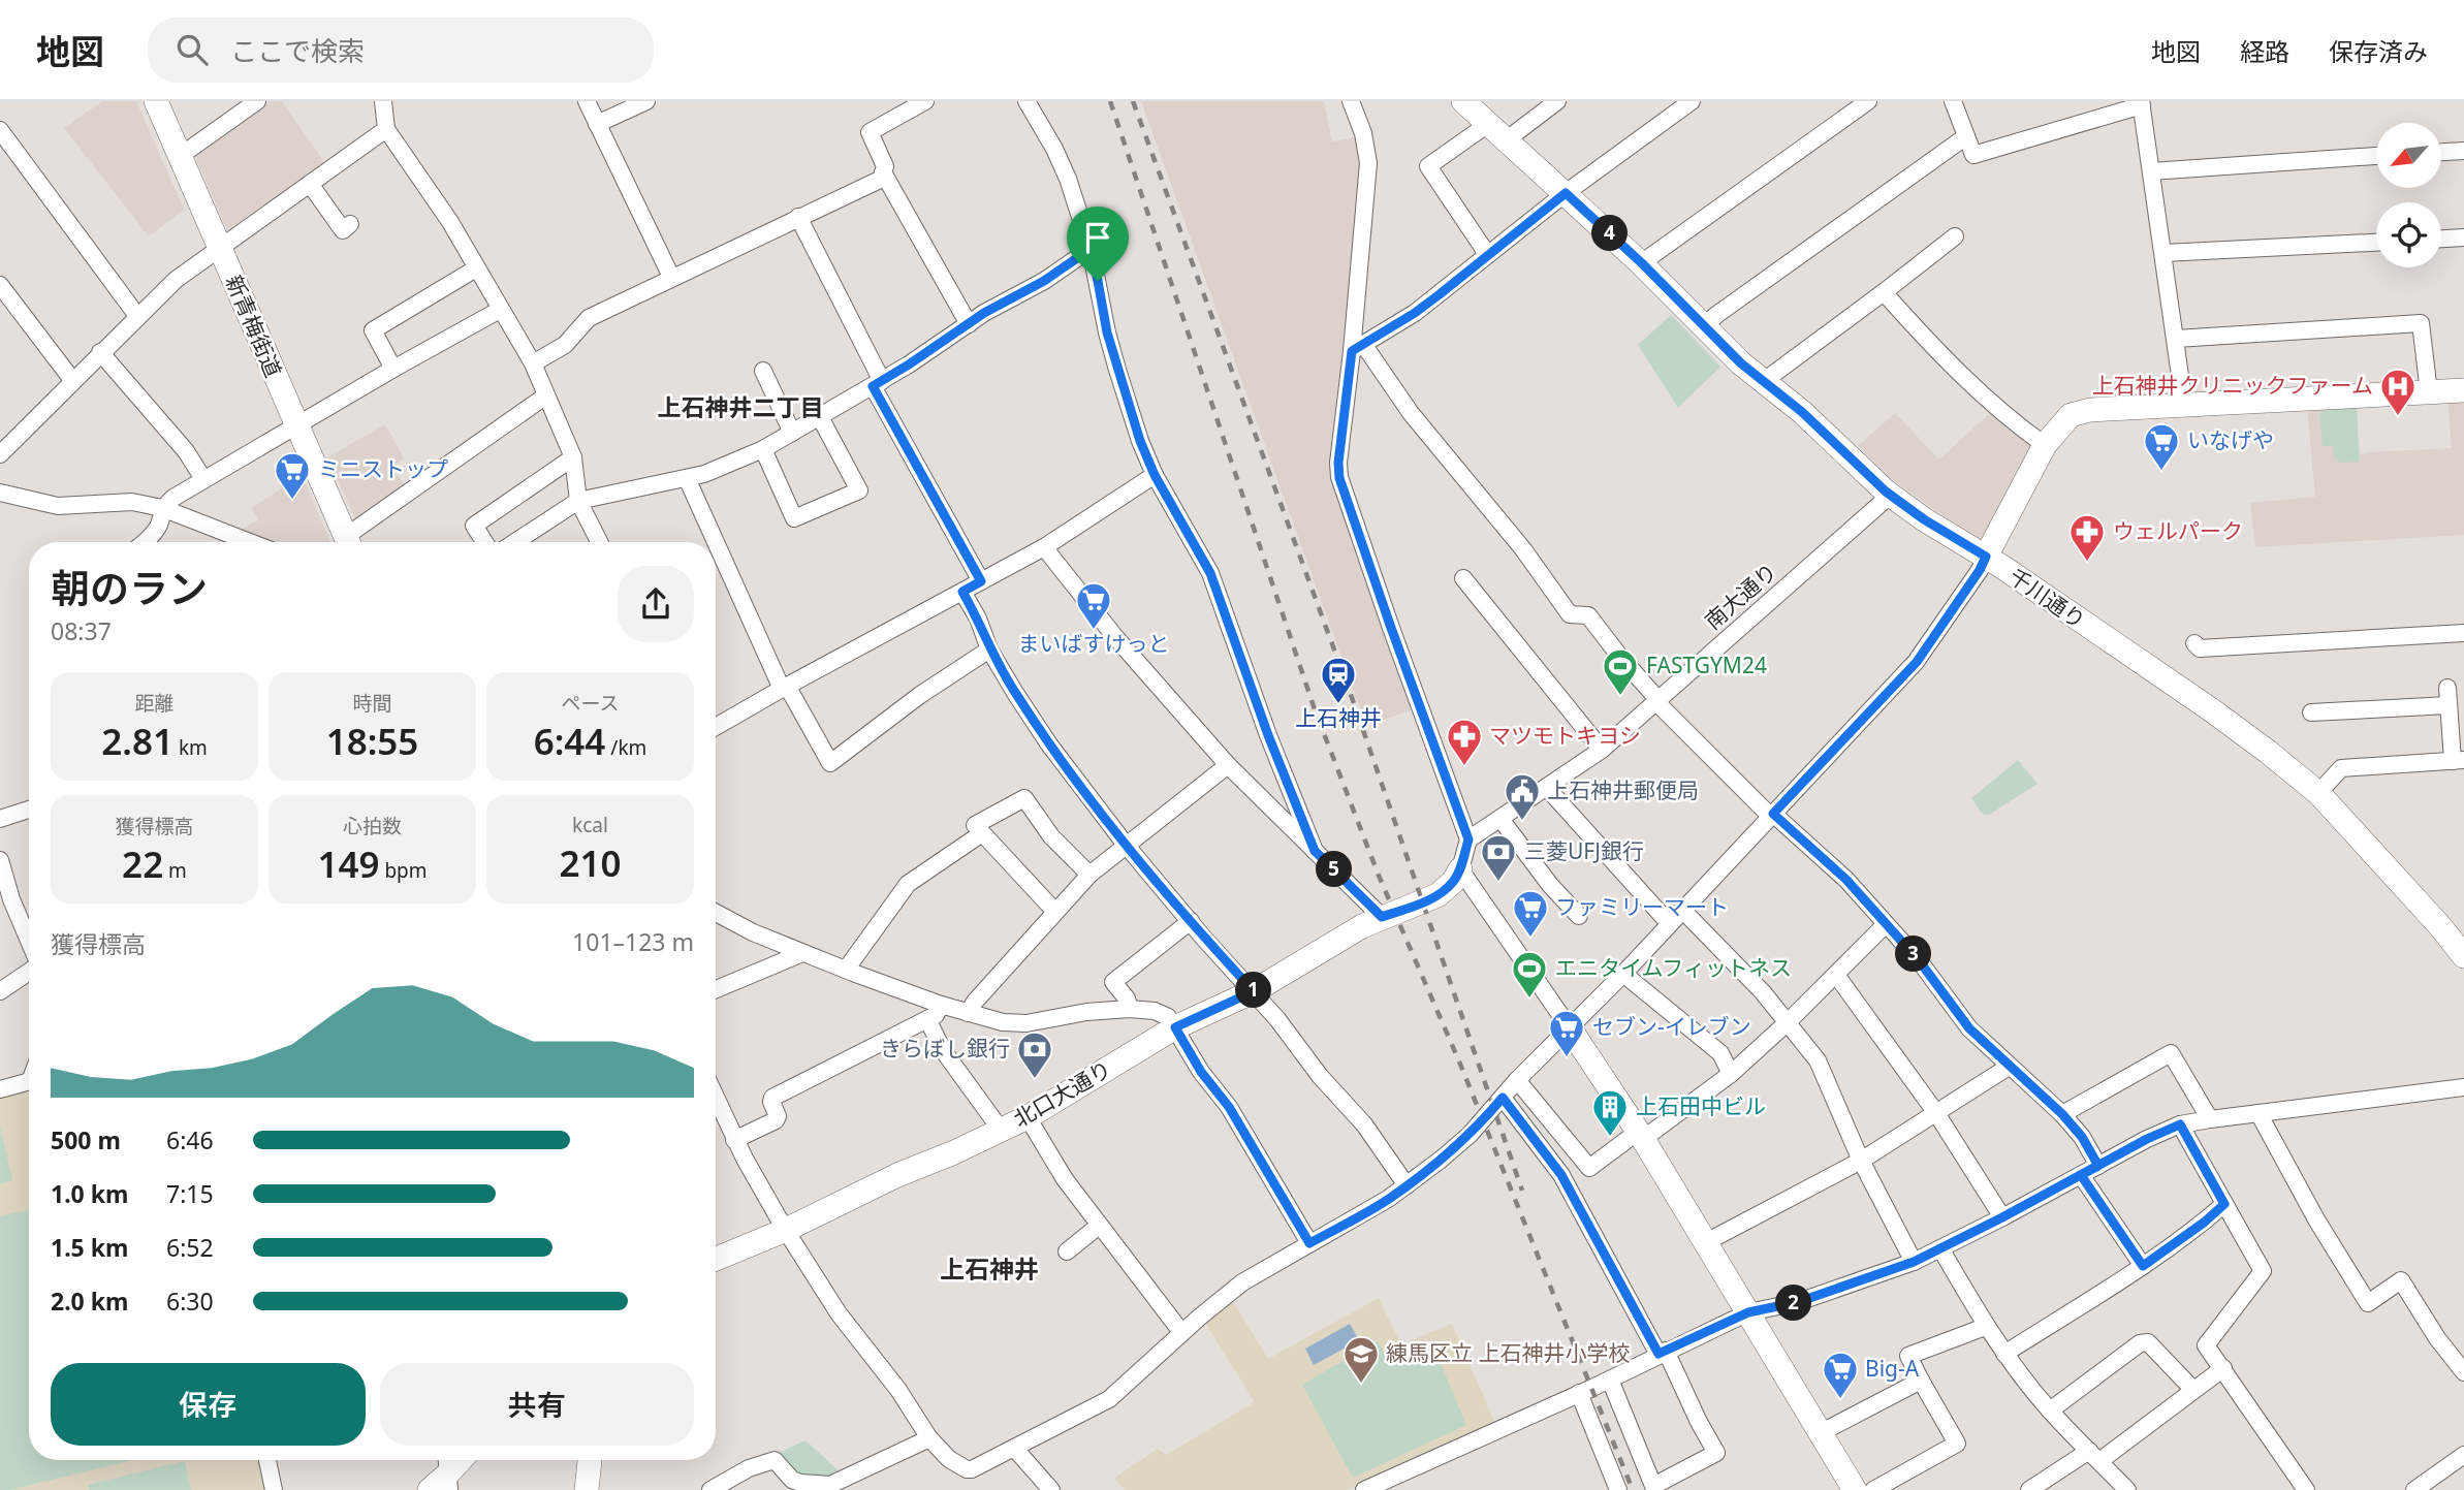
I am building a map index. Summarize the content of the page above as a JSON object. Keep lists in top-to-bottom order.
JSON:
{
  "streets": {
    "street": [
      "新青梅街道",
      "南大通り",
      "千川通り",
      "北口大通り"
    ]
  },
  "crossings": [
    ["南大通り", "千川通り"]
  ],
  "districts": ["上石神井二丁目", "上石神井"],
  "places": {
    "hospital": ["上石神井クリニックファーム"],
    "supermarket": [
      "いなげや",
      "ミニストップ",
      "まいばすけっと",
      "ファミリーマート",
      "セブン-イレブン",
      "Big-A"
    ],
    "pharmacy": ["ウェルパーク", "マツモトキヨシ"],
    "sports": ["FASTGYM24", "エニタイムフィットネス"],
    "station": ["上石神井"],
    "public building": ["上石神井郵便局"],
    "bank": ["三菱UFJ銀行", "きらぼし銀行"],
    "building": ["上石田中ビル"],
    "school or university": ["練馬区立 上石神井小学校"]
  },
  "north": "bottom left",
  "page": {
    "header": "地図",
    "search": "ここで検索",
    "nav": ["地図", "経路", "保存済み"],
    "pins": [
      "4",
      "5",
      "3",
      "1",
      "2"
    ],
    "heading": ["朝のラン", "08:37"],
    "stats": [
      ["距離", "2.81 km"],
      ["時間", "18:55"],
      ["ペース", "6:44 /km"],
      ["獲得標高", "22 m"],
      ["心拍数", "149 bpm"],
      ["kcal", "210"]
    ],
    "chart": ["獲得標高", "101–123 m"],
    "list": [
      {
        "name": "500 m",
        "note": "6:46"
      },
      {
        "name": "1.0 km",
        "note": "7:15"
      },
      {
        "name": "1.5 km",
        "note": "6:52"
      },
      {
        "name": "2.0 km",
        "note": "6:30"
      }
    ],
    "buttons": ["保存", "共有"]
  }
}
